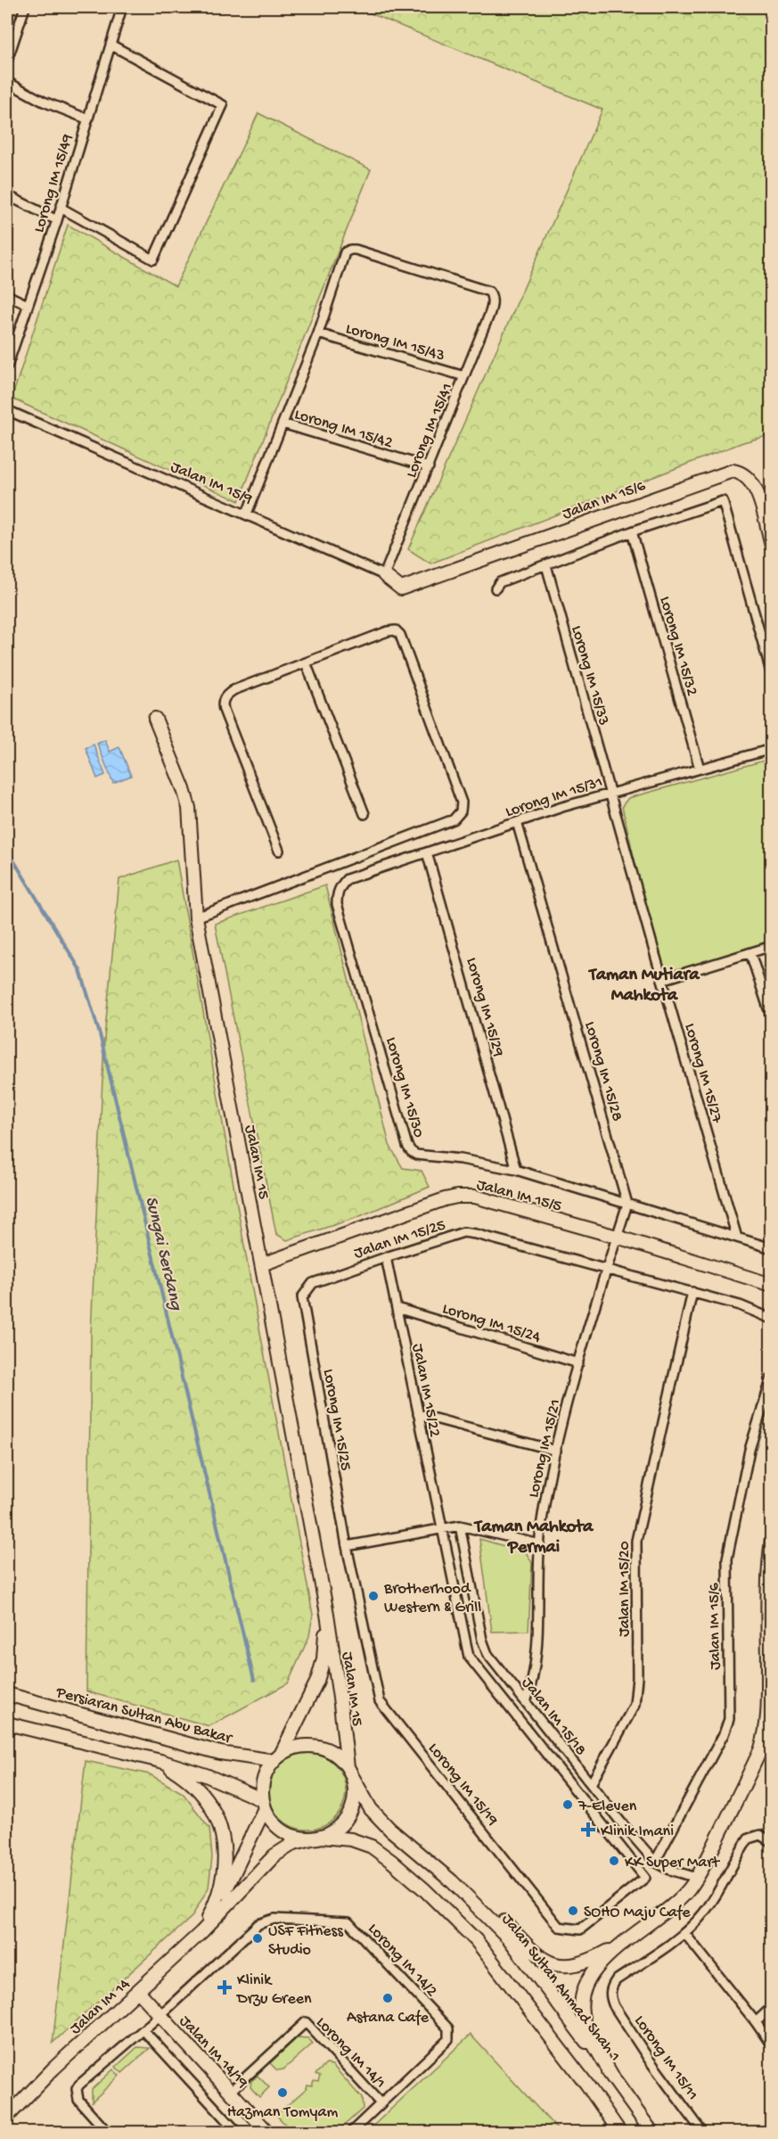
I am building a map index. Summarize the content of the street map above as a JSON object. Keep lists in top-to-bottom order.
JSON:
{
  "streets": {
    "street": [
      "Lorong IM 15/49",
      "Lorong IM 15/43",
      "Lorong IM 15/42",
      "Lorong IM 15/41",
      "Jalan IM 15/9",
      "Jalan IM 15/6",
      "Lorong IM 15/32",
      "Lorong IM 15/33",
      "Lorong IM 15/31",
      "Lorong IM 15/29",
      "Lorong IM 15/28",
      "Lorong IM 15/27",
      "Lorong IM 15/30",
      "Jalan IM 15",
      "Jalan IM 15/5",
      "Jalan IM 15/25",
      "Lorong IM 15/24",
      "Jalan IM 15/22",
      "Lorong IM 15/25",
      "Lorong IM 15/21",
      "Jalan IM 15/20",
      "Persiaran Sultan Abu Bakar",
      "Jalan IM 15/18",
      "Lorong IM 15/19",
      "Lorong IM 14/2",
      "Jalan Sultan Ahmad Shah 1",
      "Jalan IM 14",
      "Jalan IM 14/19",
      "Lorong IM 14/1",
      "Lorong IM 15/11"
    ]
  },
  "crossings": [
    ["Lorong IM 15/43", "Lorong IM 15/41"],
    ["Lorong IM 15/42", "Lorong IM 15/41"],
    ["Lorong IM 15/41", "Jalan IM 15/9"],
    ["Jalan IM 15/9", "Jalan IM 15/6"],
    ["Jalan IM 15/6", "Jalan IM 15/18"],
    ["Lorong IM 15/32", "Lorong IM 15/31"],
    ["Lorong IM 15/33", "Lorong IM 15/31"],
    ["Lorong IM 15/33", "Lorong IM 15/27"],
    ["Lorong IM 15/31", "Lorong IM 15/29"],
    ["Lorong IM 15/31", "Lorong IM 15/28"],
    ["Lorong IM 15/31", "Lorong IM 15/27"],
    ["Lorong IM 15/31", "Lorong IM 15/30"],
    ["Lorong IM 15/29", "Lorong IM 15/30"],
    ["Lorong IM 15/28", "Lorong IM 15/30"],
    ["Lorong IM 15/28", "Lorong IM 15/21"],
    ["Lorong IM 15/27", "Lorong IM 15/30"],
    ["Lorong IM 15/30", "Lorong IM 15/21"],
    ["Jalan IM 15", "Jalan IM 15/5"],
    ["Jalan IM 15", "Persiaran Sultan Abu Bakar"],
    ["Jalan IM 15", "Jalan Sultan Ahmad Shah 1"],
    ["Jalan IM 15", "Jalan IM 14"],
    ["Jalan IM 15/5", "Lorong IM 15/21"],
    ["Jalan IM 15/25", "Jalan IM 15/22"],
    ["Jalan IM 15/25", "Lorong IM 15/25"],
    ["Jalan IM 15/25", "Lorong IM 15/21"],
    ["Jalan IM 15/25", "Jalan IM 15/20"],
    ["Lorong IM 15/24", "Jalan IM 15/22"],
    ["Lorong IM 15/24", "Lorong IM 15/21"],
    ["Jalan IM 15/22", "Lorong IM 15/19"],
    ["Lorong IM 15/25", "Lorong IM 15/19"],
    ["Lorong IM 15/21", "Jalan IM 15/18"],
    ["Jalan IM 15/20", "Jalan IM 15/18"],
    ["Persiaran Sultan Abu Bakar", "Jalan Sultan Ahmad Shah 1"],
    ["Persiaran Sultan Abu Bakar", "Jalan IM 14"],
    ["Lorong IM 14/2", "Jalan IM 14/19"],
    ["Lorong IM 14/2", "Lorong IM 14/1"],
    ["Jalan Sultan Ahmad Shah 1", "Jalan IM 14"],
    ["Jalan IM 14", "Jalan IM 14/19"],
    ["Jalan IM 14/19", "Lorong IM 14/1"]
  ],
  "districts": ["Taman Mutiara Mahkota", "Taman Mahkota Permai"],
  "water": ["Sungai Serdang"],
  "places": {
    "other": [
      "Brotherhood Western & Grill",
      "7-Eleven",
      "KK Super Mart",
      "SOHO Maju Cafe",
      "USF Fitness Studio",
      "Astana Cafe",
      "Hazman Tomyam"
    ],
    "health": ["Klinik Imani", "Klinik Drzu Green"]
  }
}
